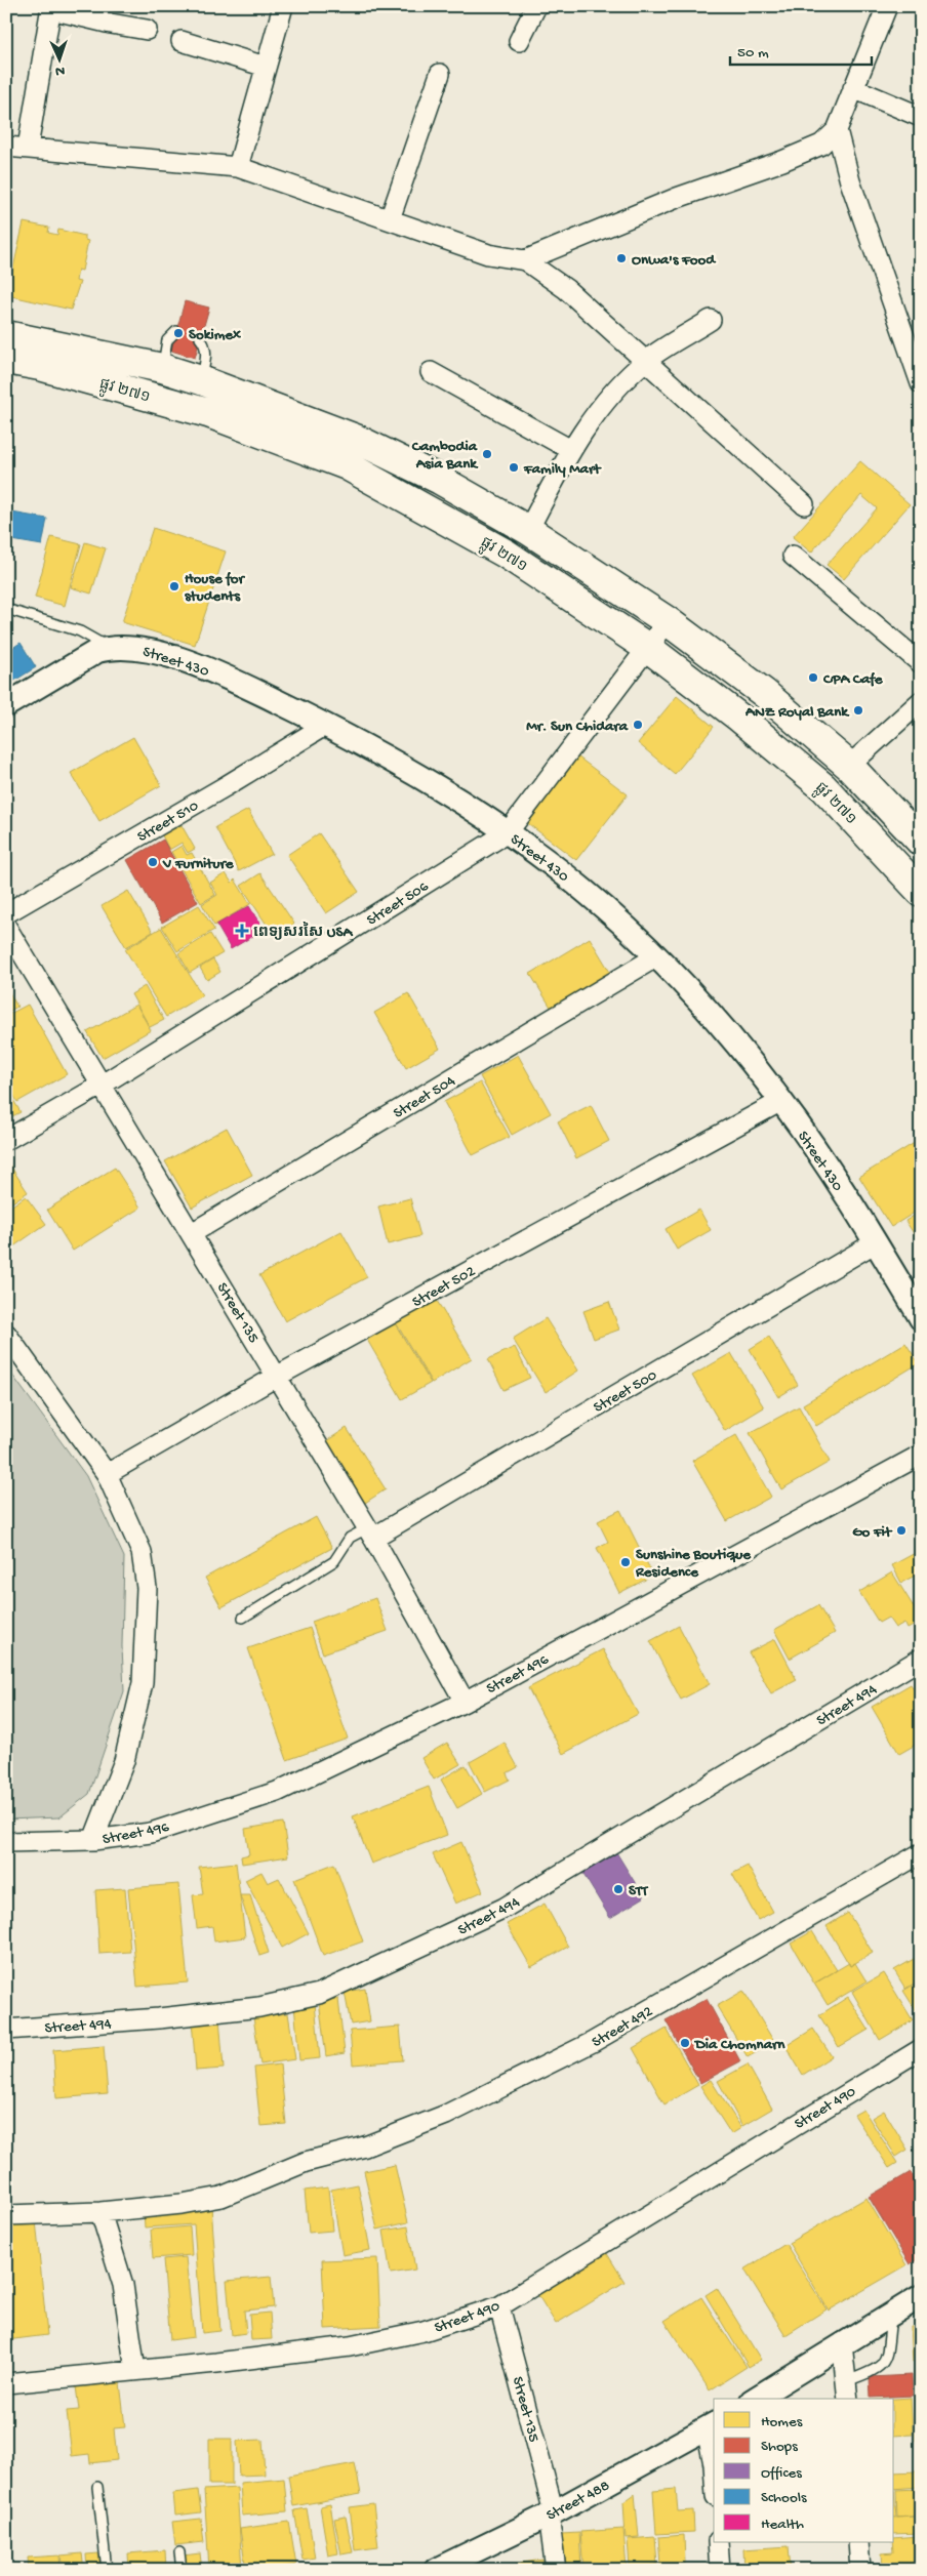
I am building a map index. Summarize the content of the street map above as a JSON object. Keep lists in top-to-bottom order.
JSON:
{
  "streets": {
    "main road": ["ផ្លូវ ២៧១"],
    "street": [
      "Street 430",
      "Street 510",
      "Street 506",
      "Street 504",
      "Street 502",
      "Street 135",
      "Street 500",
      "Street 496",
      "Street 494",
      "Street 492",
      "Street 490",
      "Street 488"
    ]
  },
  "crossings": [
    ["ផ្លូវ ២៧១", "Street 506"],
    ["Street 430", "Street 510"],
    ["Street 430", "Street 506"],
    ["Street 430", "Street 504"],
    ["Street 430", "Street 502"],
    ["Street 430", "Street 500"],
    ["Street 506", "Street 135"],
    ["Street 504", "Street 135"],
    ["Street 502", "Street 135"],
    ["Street 135", "Street 500"],
    ["Street 135", "Street 496"],
    ["Street 135", "Street 490"],
    ["Street 135", "Street 488"]
  ],
  "places": {
    "other": [
      "Onwa's Food",
      "Sokimex",
      "Cambodia Asia Bank",
      "Family Mart",
      "House for students",
      "CPA Cafe",
      "ANZ Royal Bank",
      "Mr. Sun Chidara",
      "V Furniture",
      "Go Fit",
      "Sunshine Boutique Residence",
      "STT",
      "Dia Chomnarn"
    ],
    "health": ["ពេទ្យសរសៃ USA"]
  },
  "legend": [
    "Homes",
    "Shops",
    "Offices",
    "Schools",
    "Health"
  ],
  "scale_bar": "50 m",
  "north": "bottom"
}
